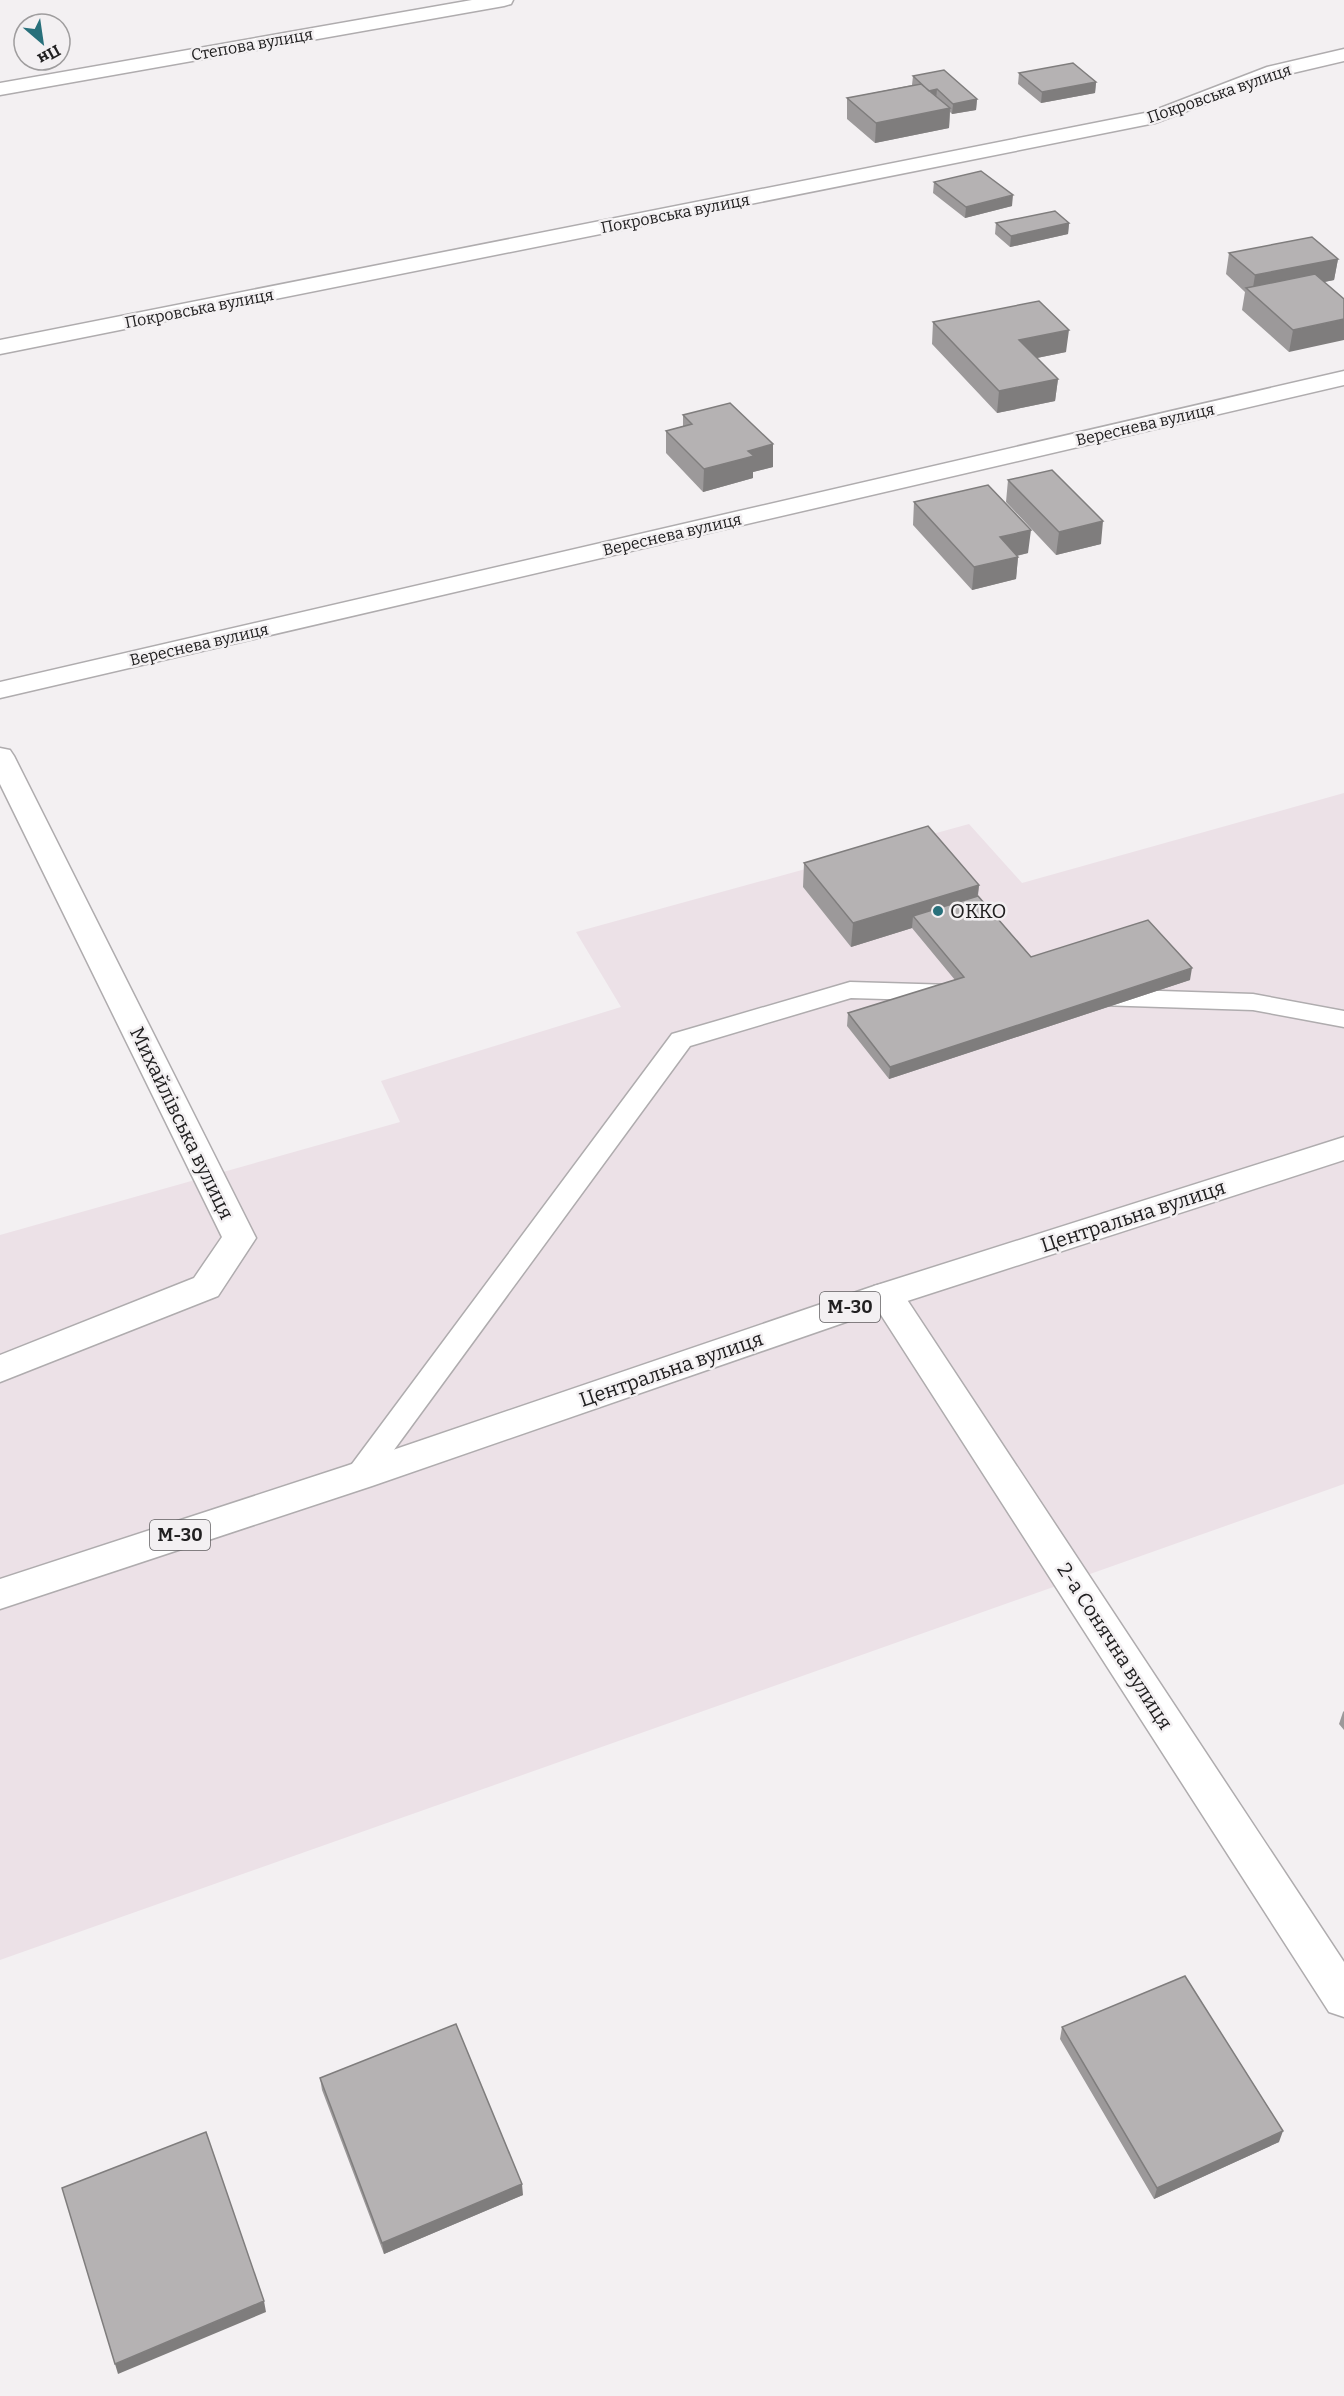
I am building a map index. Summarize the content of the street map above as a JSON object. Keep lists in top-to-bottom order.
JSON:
{
  "streets": {
    "main road": [
      "Степова вулиця",
      "Покровська вулиця",
      "Вереснева вулиця",
      "Михайлівська вулиця",
      "Центральна вулиця",
      "М-30",
      "2-а Сонячна вулиця"
    ]
  },
  "crossings": [
    ["Центральна вулиця", "2-а Сонячна вулиця"]
  ],
  "places": ["ОККО"],
  "north": "bottom right"
}
